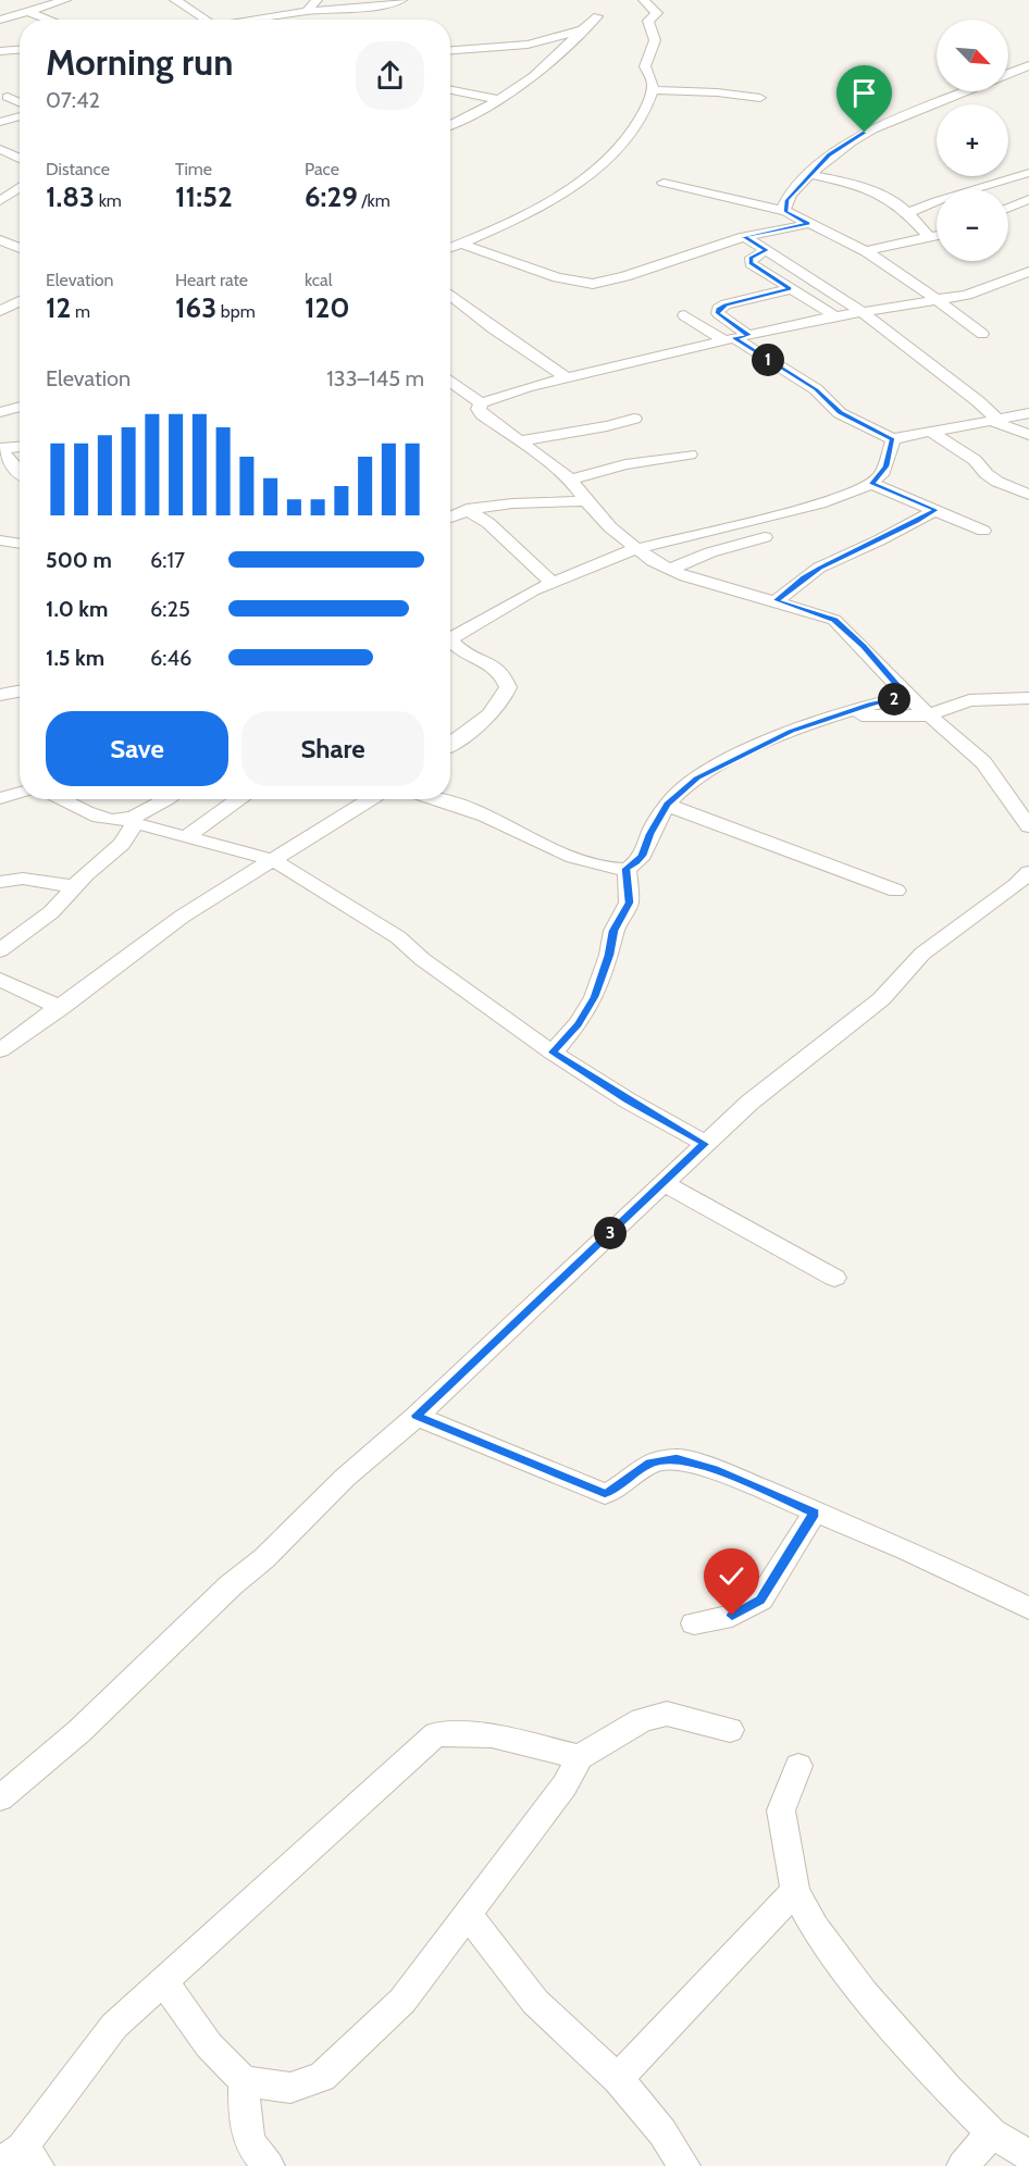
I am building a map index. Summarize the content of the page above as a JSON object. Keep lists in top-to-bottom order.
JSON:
{
  "north": "bottom right",
  "page": {
    "map_buttons": ["+", "−"],
    "heading": ["Morning run", "07:42"],
    "stats": [
      ["Distance", "1.83 km"],
      ["Time", "11:52"],
      ["Pace", "6:29 /km"],
      ["Elevation", "12 m"],
      ["Heart rate", "163 bpm"],
      ["kcal", "120"]
    ],
    "pins": ["1", "2", "3"],
    "chart": ["Elevation", "133–145 m"],
    "list": [
      {
        "name": "500 m",
        "note": "6:17"
      },
      {
        "name": "1.0 km",
        "note": "6:25"
      },
      {
        "name": "1.5 km",
        "note": "6:46"
      }
    ],
    "buttons": ["Save", "Share"]
  }
}
